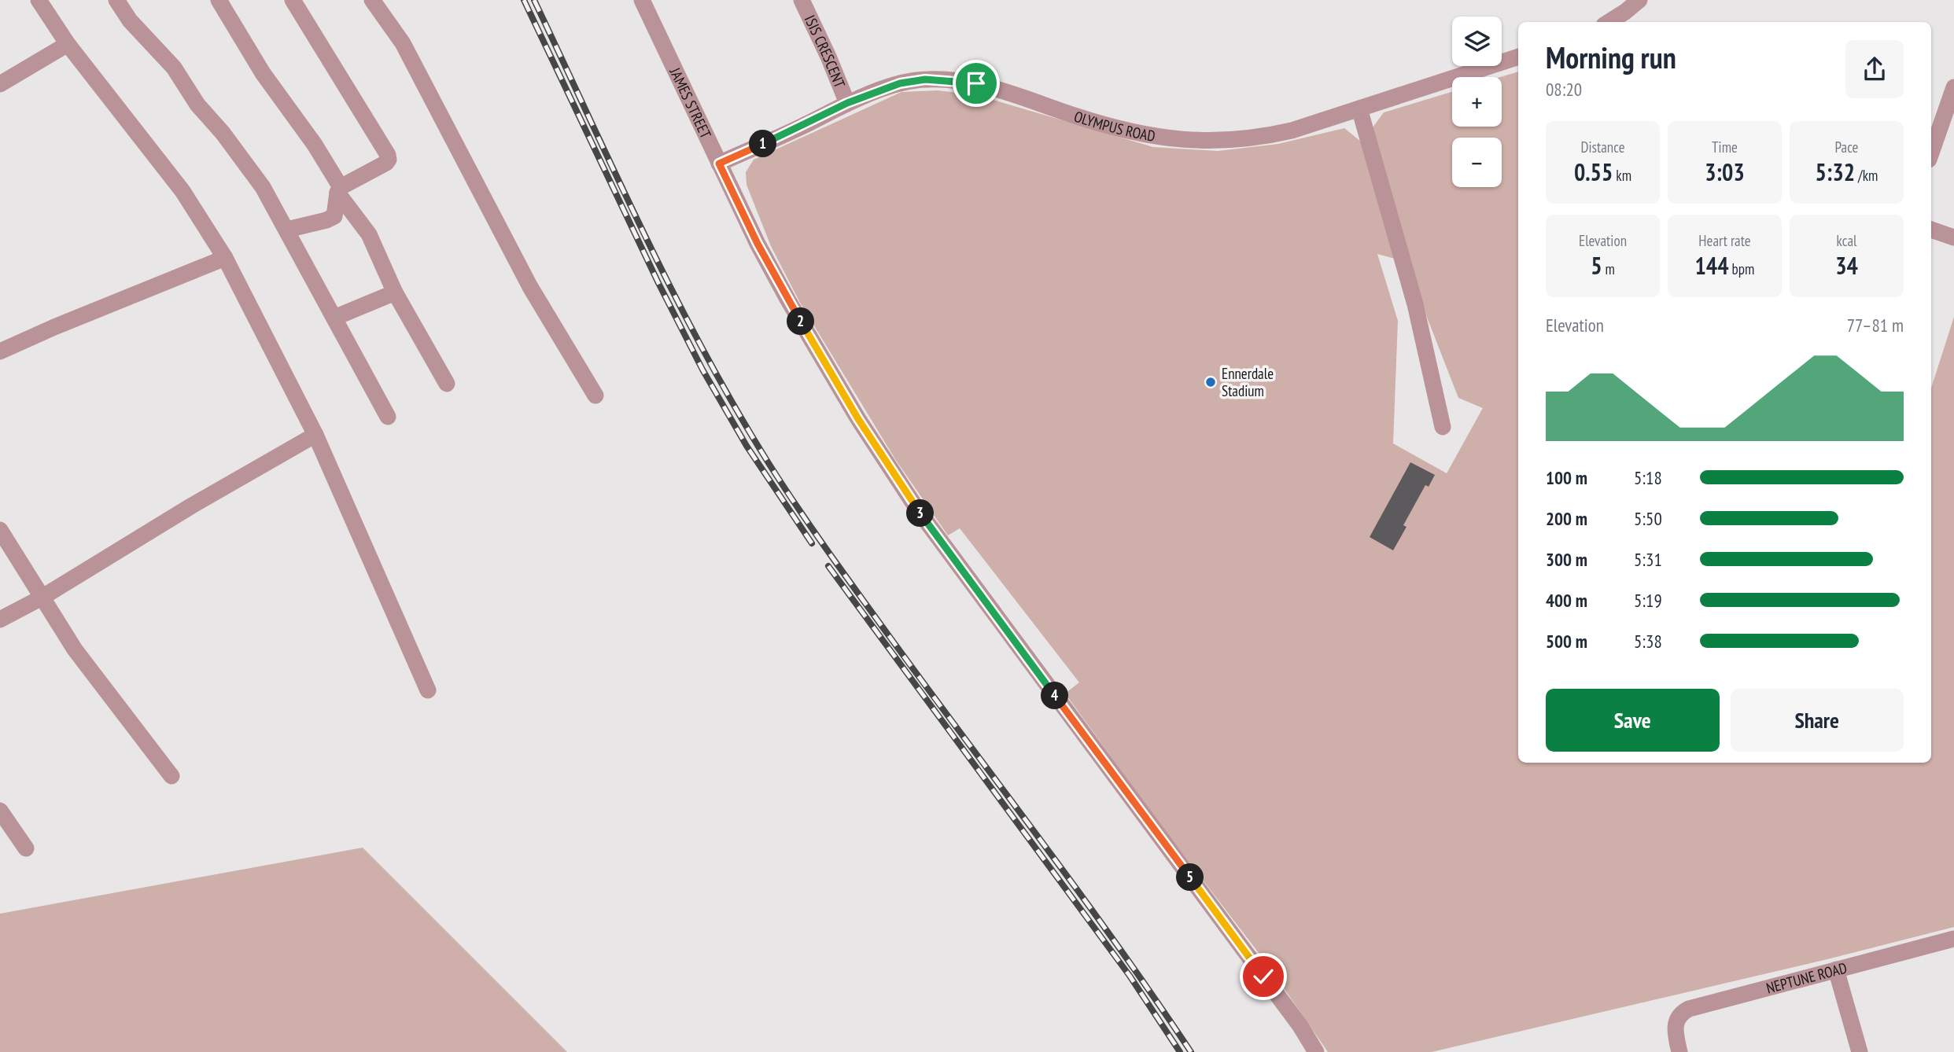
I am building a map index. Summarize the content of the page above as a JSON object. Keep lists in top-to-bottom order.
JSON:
{
  "streets": {
    "street": [
      "ISIS CRESCENT",
      "JAMES STREET",
      "OLYMPUS ROAD",
      "NEPTUNE ROAD"
    ]
  },
  "crossings": [
    ["ISIS CRESCENT", "OLYMPUS ROAD"],
    ["JAMES STREET", "OLYMPUS ROAD"]
  ],
  "places": ["Ennerdale Stadium"],
  "page": {
    "map_buttons": ["+", "−"],
    "heading": ["Morning run", "08:20"],
    "stats": [
      ["Distance", "0.55 km"],
      ["Time", "3:03"],
      ["Pace", "5:32 /km"],
      ["Elevation", "5 m"],
      ["Heart rate", "144 bpm"],
      ["kcal", "34"]
    ],
    "pins": [
      "1",
      "2",
      "3",
      "4",
      "5"
    ],
    "chart": ["Elevation", "77–81 m"],
    "list": [
      {
        "name": "100 m",
        "note": "5:18"
      },
      {
        "name": "200 m",
        "note": "5:50"
      },
      {
        "name": "300 m",
        "note": "5:31"
      },
      {
        "name": "400 m",
        "note": "5:19"
      },
      {
        "name": "500 m",
        "note": "5:38"
      }
    ],
    "buttons": ["Save", "Share"]
  }
}
